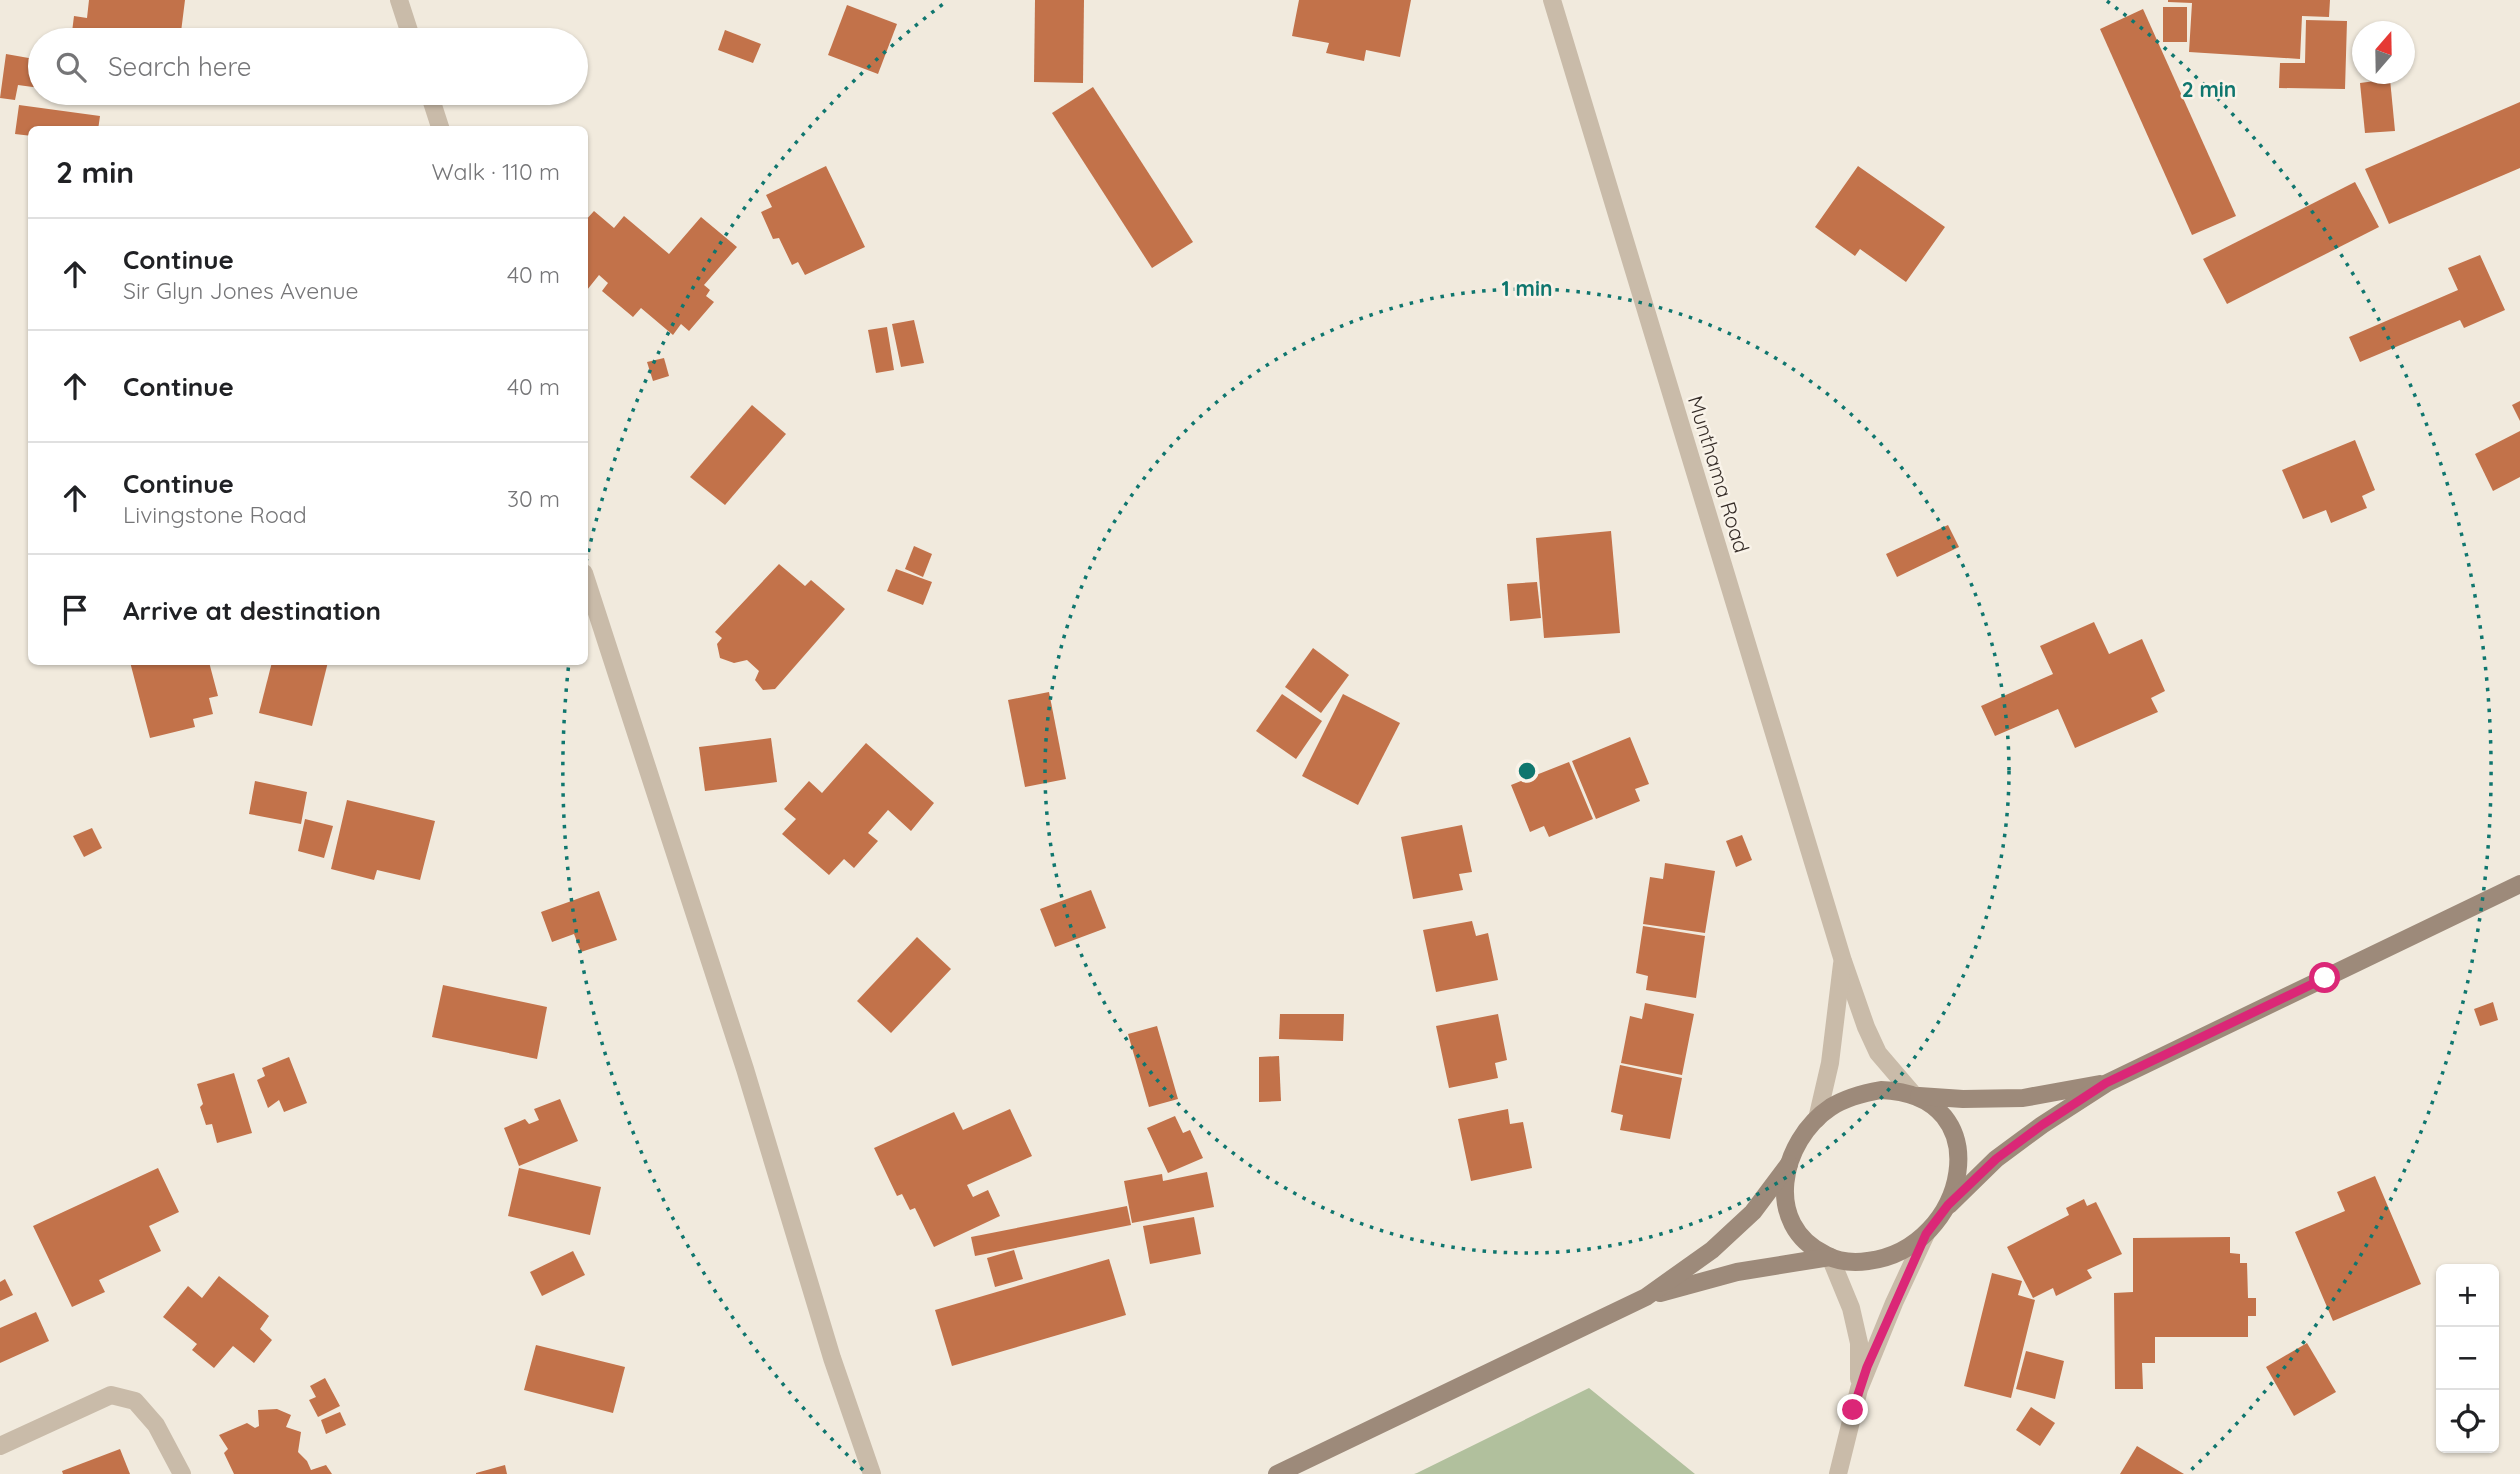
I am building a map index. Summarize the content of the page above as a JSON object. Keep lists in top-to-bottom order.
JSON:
{
  "streets": {
    "street": ["Munthama Road"]
  },
  "north": "top",
  "page": {
    "search": "Search here",
    "heading": ["2 min", "Walk · 110 m"],
    "list": [
      ["Continue", "Sir Glyn Jones Avenue", "40 m"],
      ["Continue", "40 m"],
      ["Continue", "Livingstone Road", "30 m"],
      "Arrive at destination"
    ],
    "map_buttons": ["+", "−"]
  },
  "rings": ["2 min", "1 min"]
}
